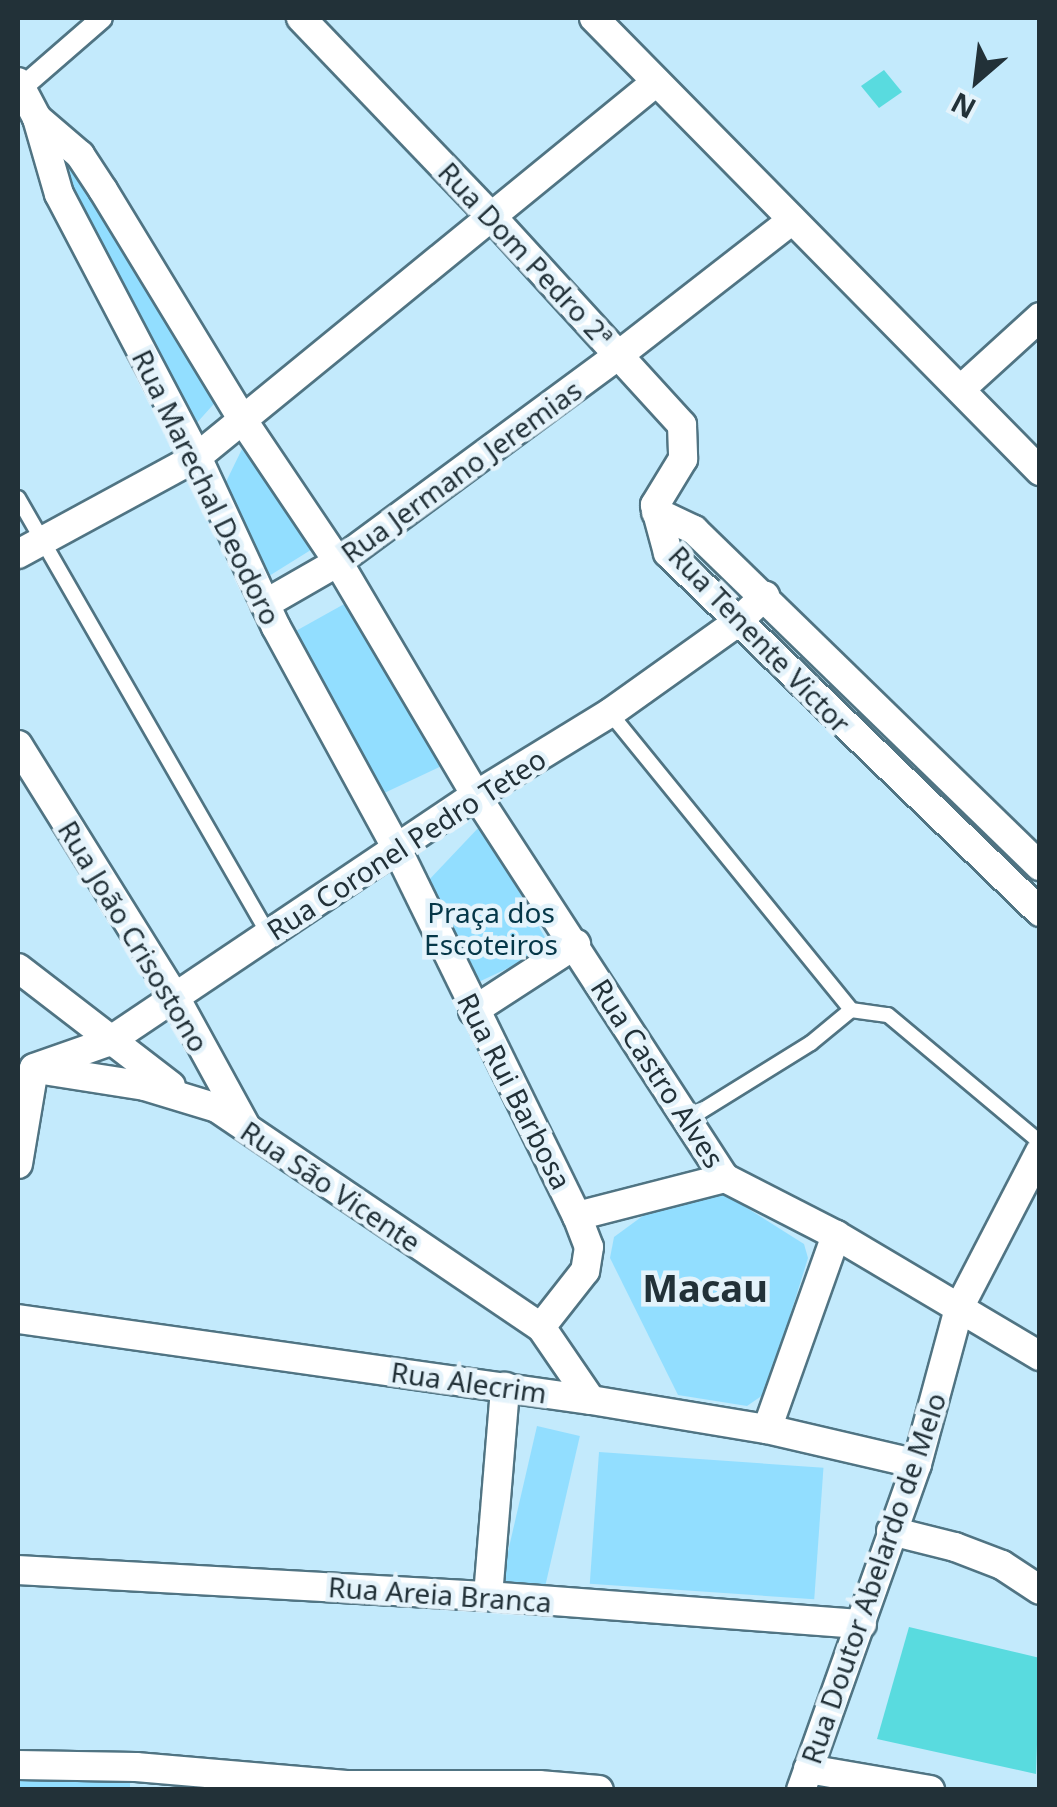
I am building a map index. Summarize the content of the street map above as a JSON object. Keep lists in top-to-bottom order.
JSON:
{
  "streets": {
    "street": [
      "Rua Dom Pedro 2ª",
      "Rua Jermano Jeremias",
      "Rua Marechal Deodoro",
      "Rua Tenente Victor",
      "Rua Coronel Pedro Teteo",
      "Rua João Crisostono",
      "Rua Castro Alves",
      "Rua Rui Barbosa",
      "Rua São Vicente",
      "Rua Alecrim",
      "Rua Doutor Abelardo de Melo",
      "Rua Areia Branca"
    ]
  },
  "crossings": [
    ["Rua Dom Pedro 2ª", "Rua Jermano Jeremias"],
    ["Rua Dom Pedro 2ª", "Rua Tenente Victor"],
    ["Rua Jermano Jeremias", "Rua Marechal Deodoro"],
    ["Rua Marechal Deodoro", "Rua Coronel Pedro Teteo"],
    ["Rua Marechal Deodoro", "Rua Castro Alves"],
    ["Rua Marechal Deodoro", "Rua Rui Barbosa"],
    ["Rua Tenente Victor", "Rua Coronel Pedro Teteo"],
    ["Rua Coronel Pedro Teteo", "Rua João Crisostono"],
    ["Rua Coronel Pedro Teteo", "Rua Castro Alves"],
    ["Rua Coronel Pedro Teteo", "Rua Rui Barbosa"],
    ["Rua Coronel Pedro Teteo", "Rua São Vicente"],
    ["Rua João Crisostono", "Rua São Vicente"],
    ["Rua Castro Alves", "Rua Doutor Abelardo de Melo"],
    ["Rua Rui Barbosa", "Rua São Vicente"],
    ["Rua São Vicente", "Rua Alecrim"],
    ["Rua Alecrim", "Rua Doutor Abelardo de Melo"],
    ["Rua Doutor Abelardo de Melo", "Rua Areia Branca"]
  ],
  "districts": ["Macau"],
  "parks": ["Praça dos Escoteiros"],
  "north": "bottom left"
}
